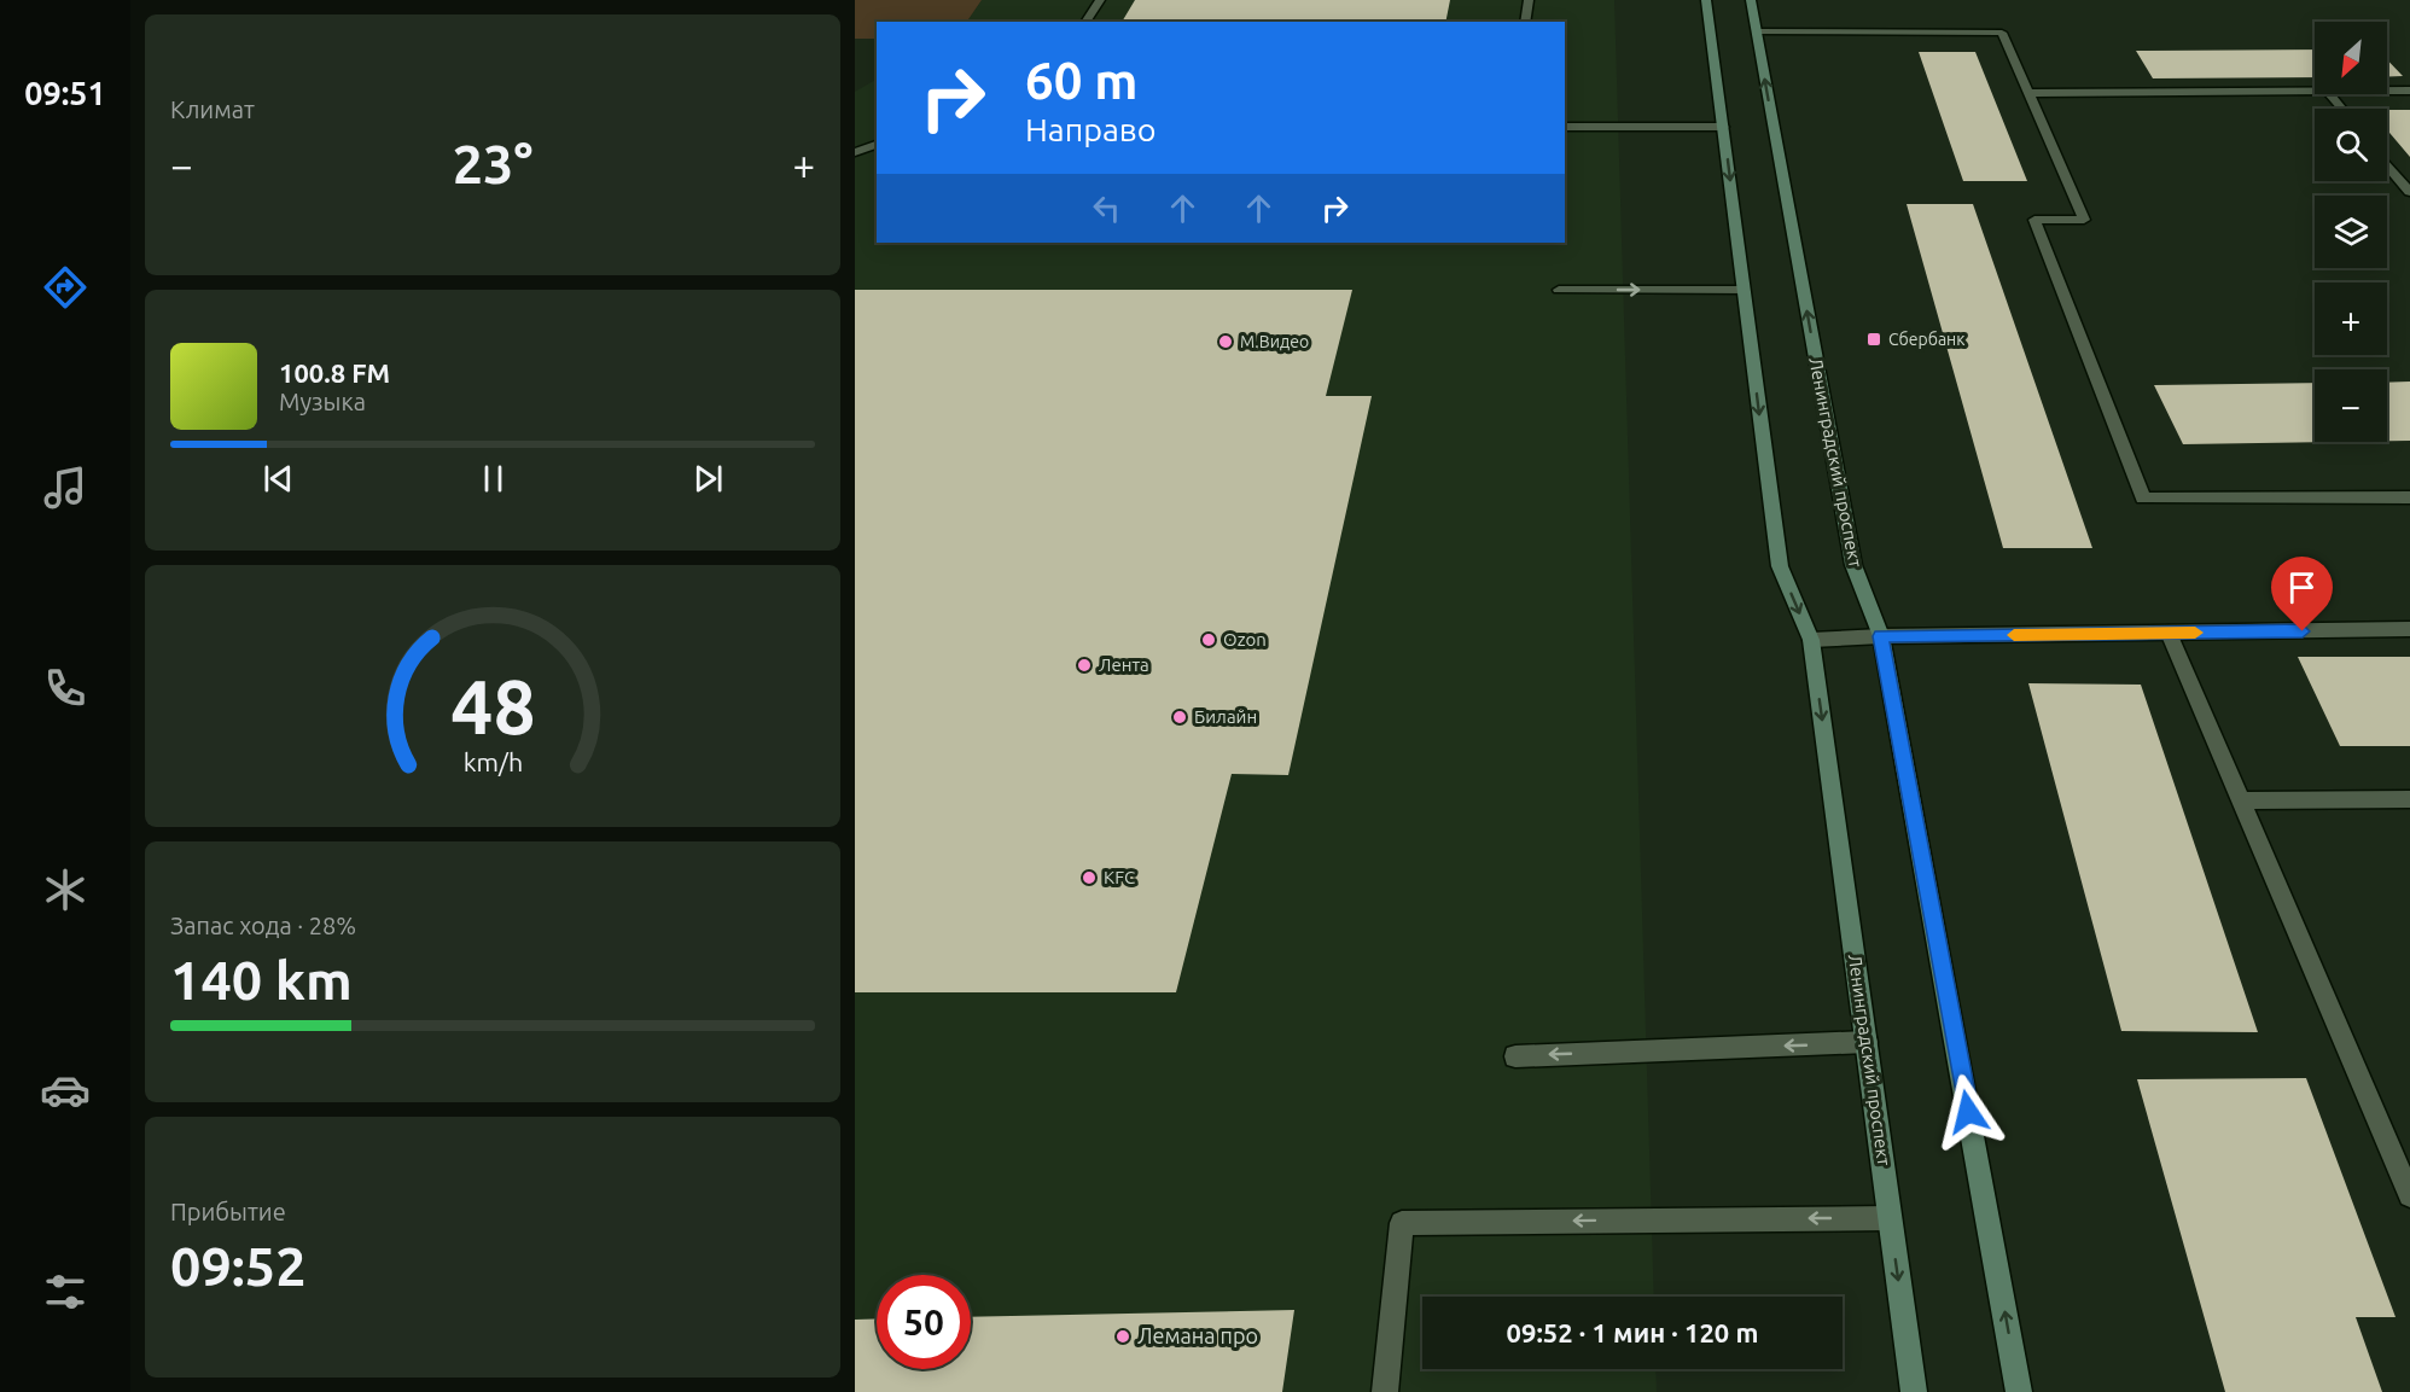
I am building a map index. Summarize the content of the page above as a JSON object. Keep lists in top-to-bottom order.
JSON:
{
  "streets": {
    "main road": ["Ленинградский проспект"]
  },
  "places": {
    "transit": ["Сбербанк"],
    "other": [
      "М.Видео",
      "Ozon",
      "Лента",
      "Билайн",
      "KFC",
      "Лемана про"
    ]
  },
  "north": "bottom left",
  "page": {
    "tabs": "09:51",
    "tile": [
      "Климат",
      ["Запас хода · 28%", "140 km"],
      ["Прибытие", "09:52"]
    ],
    "map_buttons": ["+", "−"],
    "turn": ["60 m", "Направо"],
    "heat": ["−", "23°", "+"],
    "song": ["100.8 FM", "Музыка"],
    "limit": "50",
    "trip": "09:52 · 1 мин · 120 m",
    "gauge": ["48", "km/h"]
  }
}
